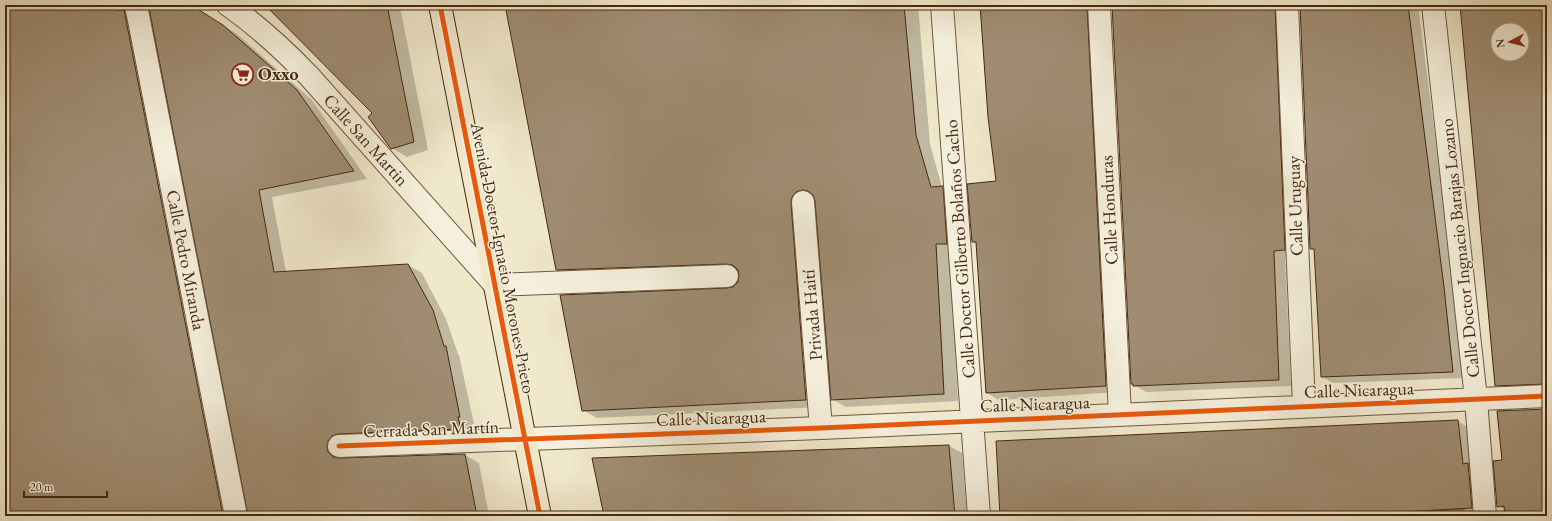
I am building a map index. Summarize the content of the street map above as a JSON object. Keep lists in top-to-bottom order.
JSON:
{
  "streets": {
    "main road": ["Avenida Doctor Ignacio Morones Prieto"],
    "street": [
      "Calle San Martin",
      "Calle Uruguay",
      "Calle Honduras",
      "Calle Doctor Ingnacio Barajas Lozano",
      "Calle Doctor Gilberto Bolaños Cacho",
      "Calle Pedro Miranda",
      "Privada Haití",
      "Calle Nicaragua",
      "Cerrada San Martín"
    ]
  },
  "crossings": [
    ["Calle San Martin", "Avenida Doctor Ignacio Morones Prieto"],
    ["Calle Uruguay", "Calle Nicaragua"],
    ["Calle Honduras", "Calle Nicaragua"],
    ["Calle Doctor Ingnacio Barajas Lozano", "Calle Nicaragua"],
    ["Calle Doctor Gilberto Bolaños Cacho", "Calle Nicaragua"],
    ["Avenida Doctor Ignacio Morones Prieto", "Calle Nicaragua"],
    ["Avenida Doctor Ignacio Morones Prieto", "Cerrada San Martín"],
    ["Privada Haití", "Calle Nicaragua"],
    ["Calle Nicaragua", "Cerrada San Martín"]
  ],
  "places": {
    "supermarket": ["Oxxo"]
  },
  "scale_bar": "20 m",
  "north": "left"
}
